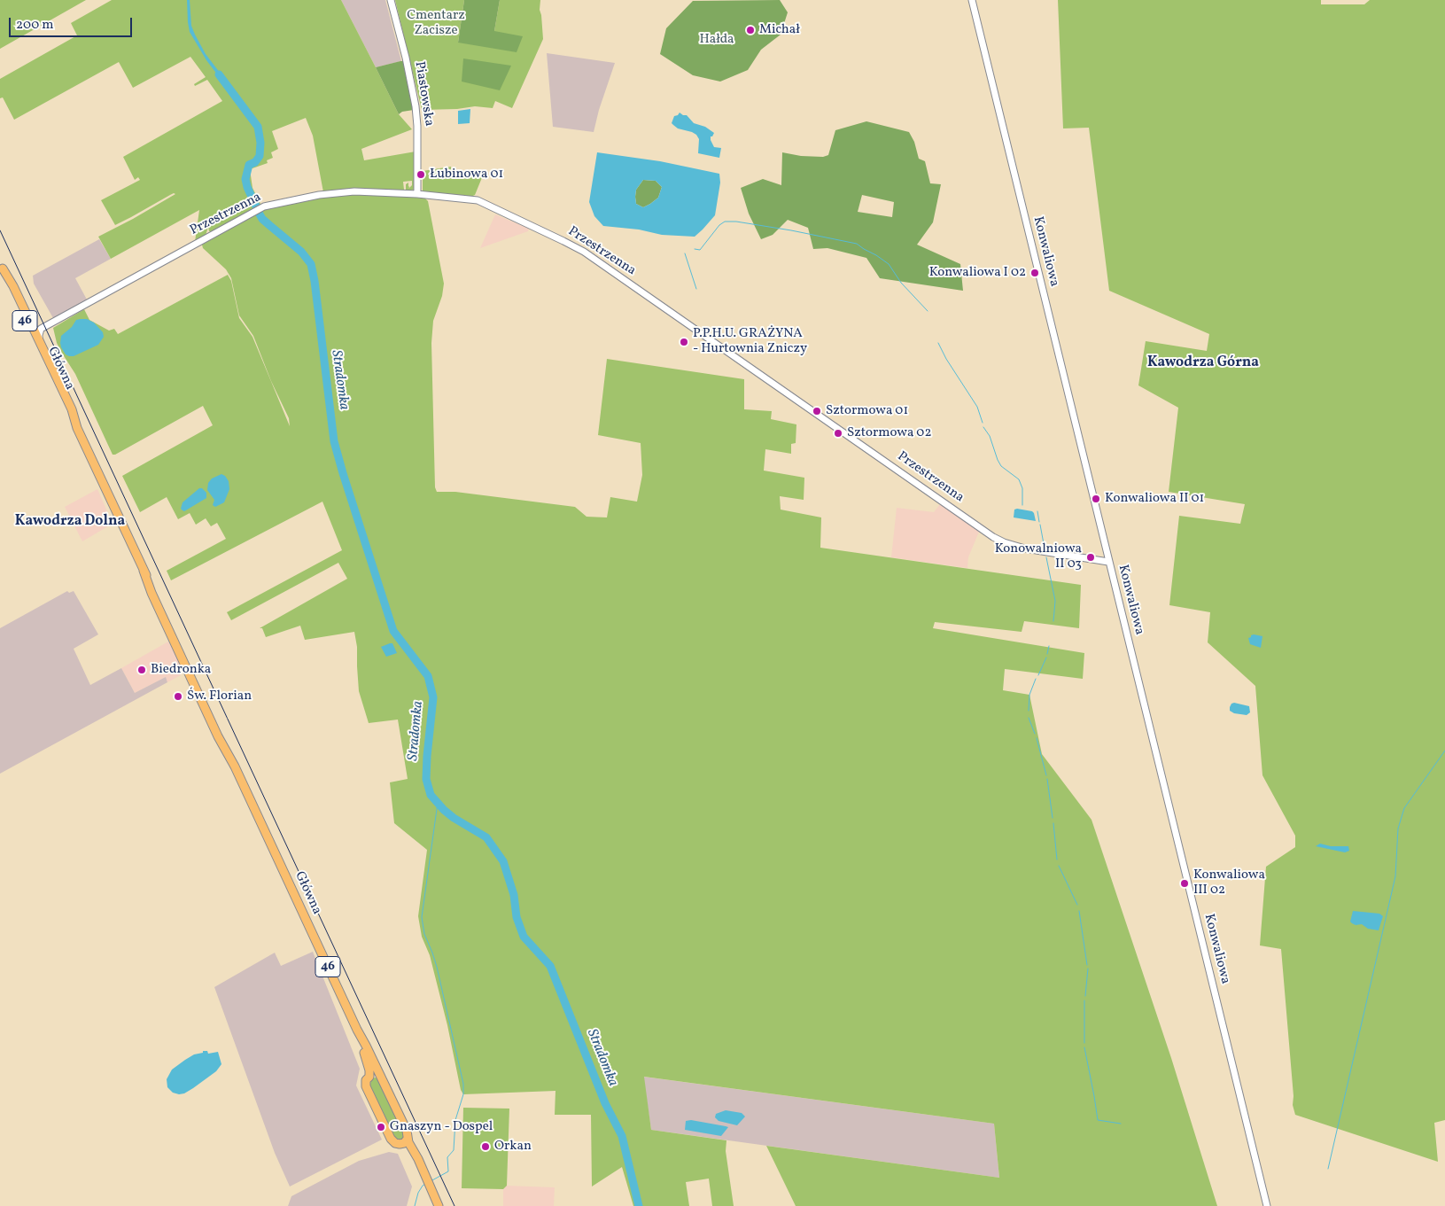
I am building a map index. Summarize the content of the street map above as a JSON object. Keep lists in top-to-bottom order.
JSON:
{
  "streets": {
    "main road": ["46", "Główna"],
    "street": ["Piastowska", "Przestrzenna", "Konwaliowa"]
  },
  "crossings": [
    ["Piastowska", "Przestrzenna"],
    ["Przestrzenna", "Konwaliowa"],
    ["46", "Główna"]
  ],
  "districts": ["Kawodrza Górna", "Kawodrza Dolna"],
  "water": ["Stradomka"],
  "parks": ["Cmentarz Zacisze", "Hałda"],
  "places": [
    "Michał",
    "Łubinowa 01",
    "Konwaliowa I 02",
    "P.P.H.U. GRAŻYNA - Hurtownia Zniczy",
    "Sztormowa 01",
    "Sztormowa 02",
    "Konwaliowa II 01",
    "Konowalniowa II 03",
    "Biedronka",
    "Św. Florian",
    "Konwaliowa III 02",
    "Gnaszyn - Dospel",
    "Orkan"
  ],
  "scale_bar": "200 m"
}
